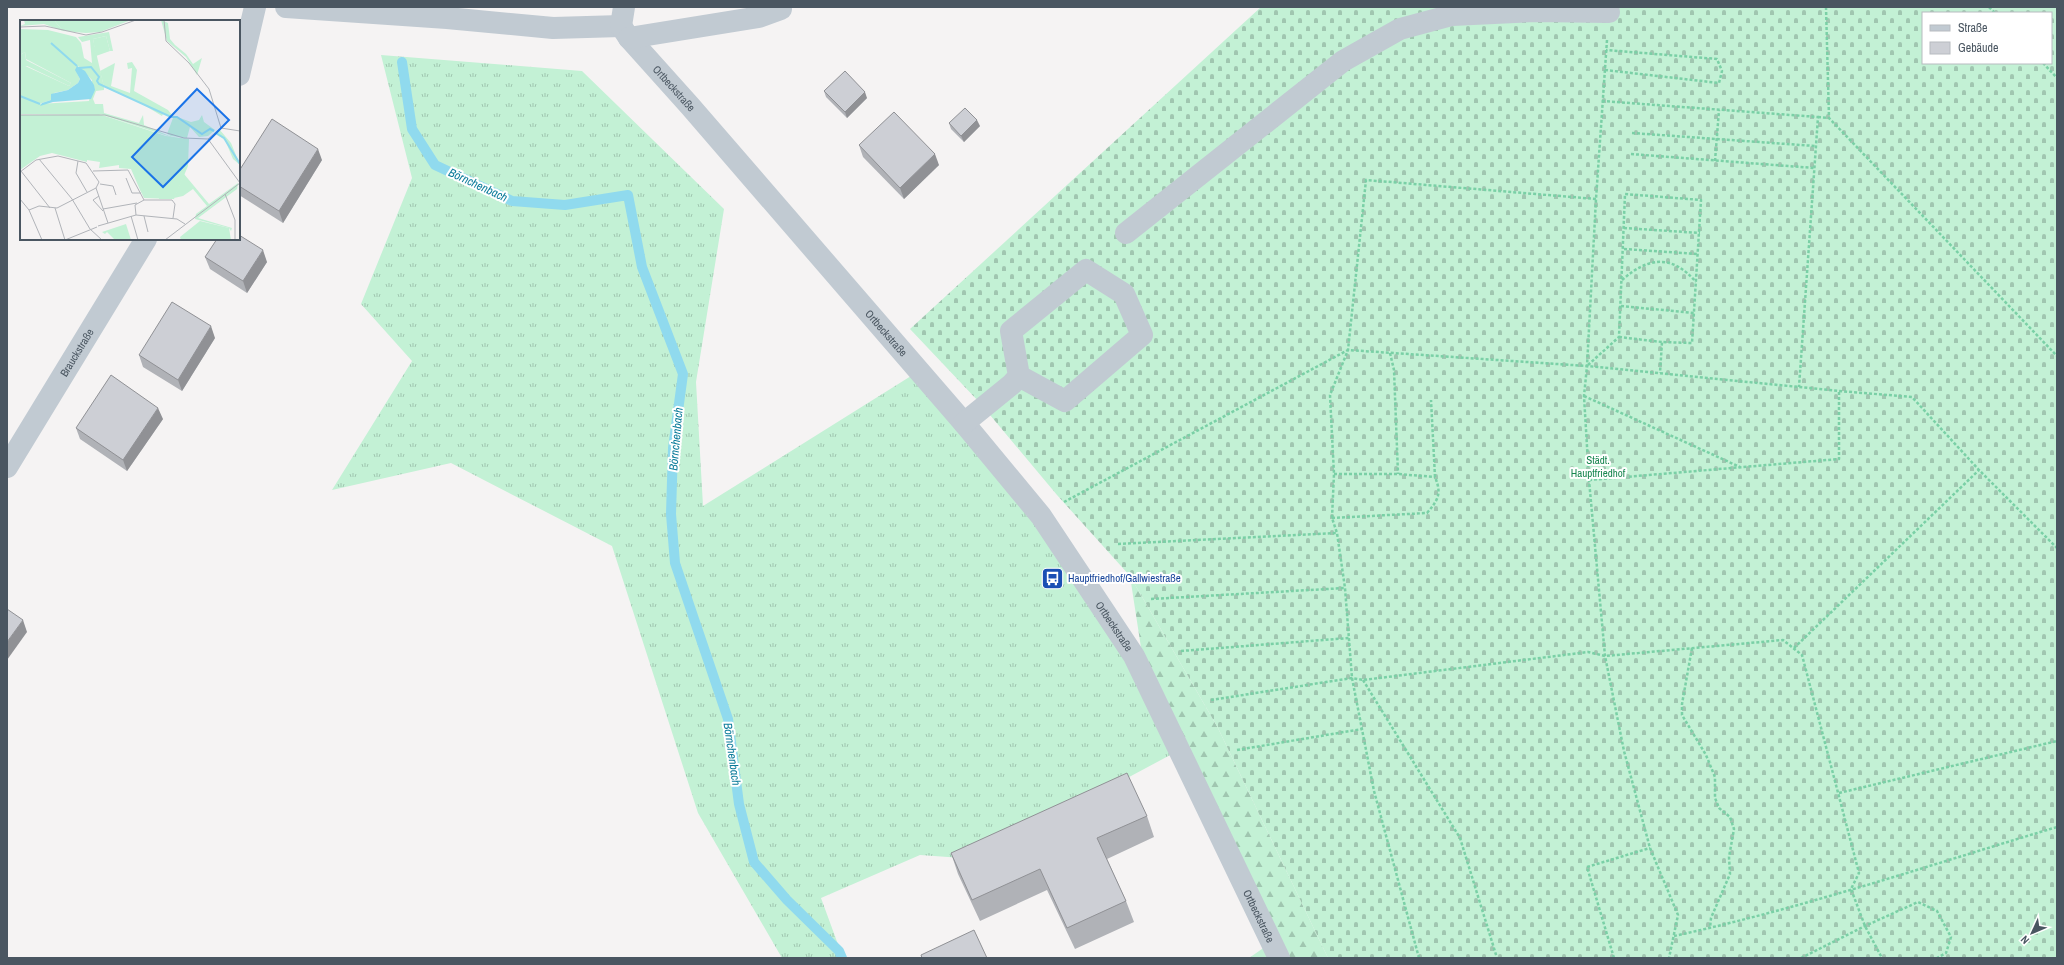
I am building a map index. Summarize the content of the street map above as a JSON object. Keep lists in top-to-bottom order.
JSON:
{
  "streets": {
    "street": ["Ortbeckstraße", "Brauckstraße"]
  },
  "water": ["Börnchenbach"],
  "parks": ["Städt. Hauptfriedhof"],
  "places": {
    "bus stop": ["Hauptfriedhof/Gallwiestraße"]
  },
  "legend": ["Straße", "Gebäude"],
  "north": "bottom left"
}
